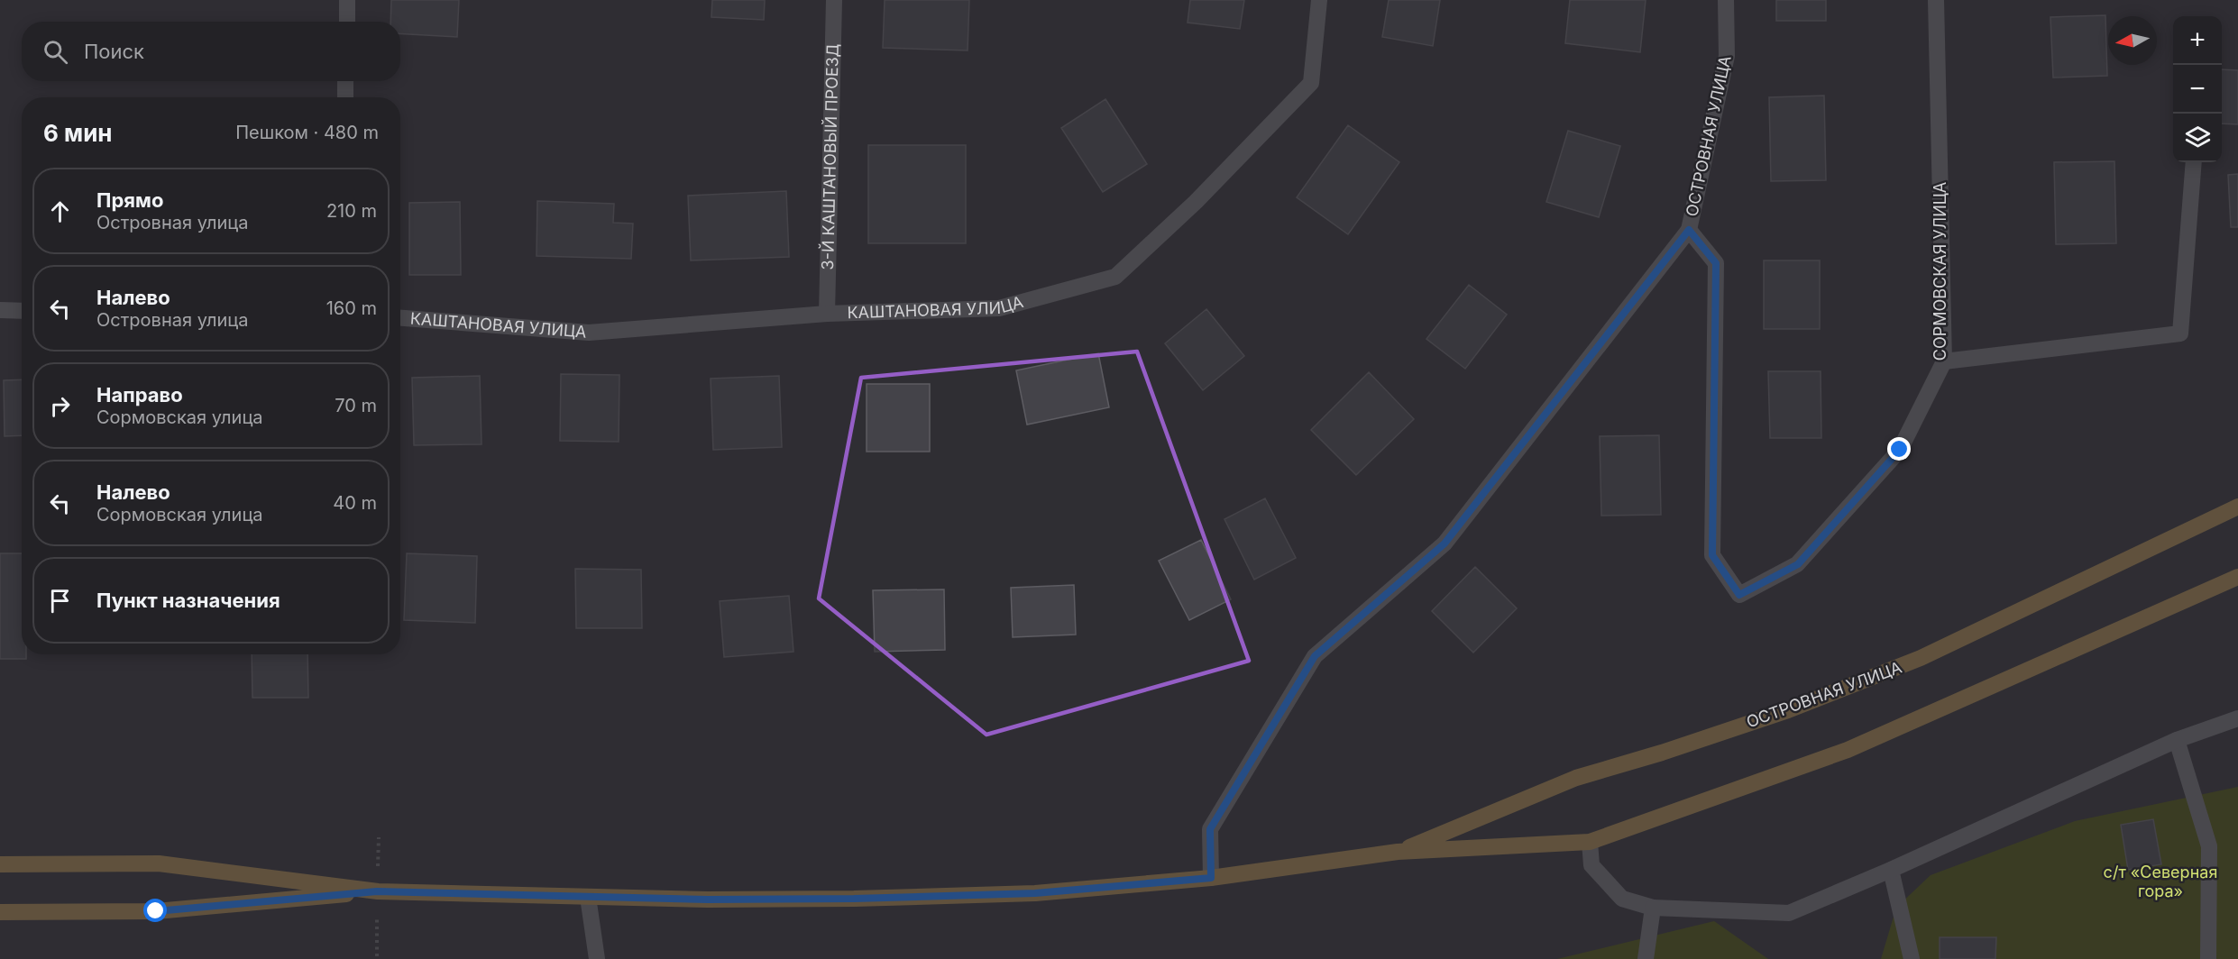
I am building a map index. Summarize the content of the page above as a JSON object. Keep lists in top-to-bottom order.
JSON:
{
  "streets": {
    "main road": ["ОСТРОВНАЯ УЛИЦА"],
    "street": ["3-Й КАШТАНОВЫЙ ПРОЕЗД", "СОРМОВСКАЯ УЛИЦА", "КАШТАНОВАЯ УЛИЦА"]
  },
  "crossings": [
    ["ОСТРОВНАЯ УЛИЦА", "СОРМОВСКАЯ УЛИЦА"],
    ["3-Й КАШТАНОВЫЙ ПРОЕЗД", "КАШТАНОВАЯ УЛИЦА"]
  ],
  "parks": ["с/т «Северная гора»"],
  "north": "left",
  "page": {
    "map_buttons": ["+", "−"],
    "search": "Поиск",
    "heading": ["6 мин", "Пешком · 480 m"],
    "list": [
      ["Прямо", "Островная улица", "210 m"],
      ["Налево", "Островная улица", "160 m"],
      ["Направо", "Сормовская улица", "70 m"],
      ["Налево", "Сормовская улица", "40 m"],
      "Пункт назначения"
    ]
  }
}
